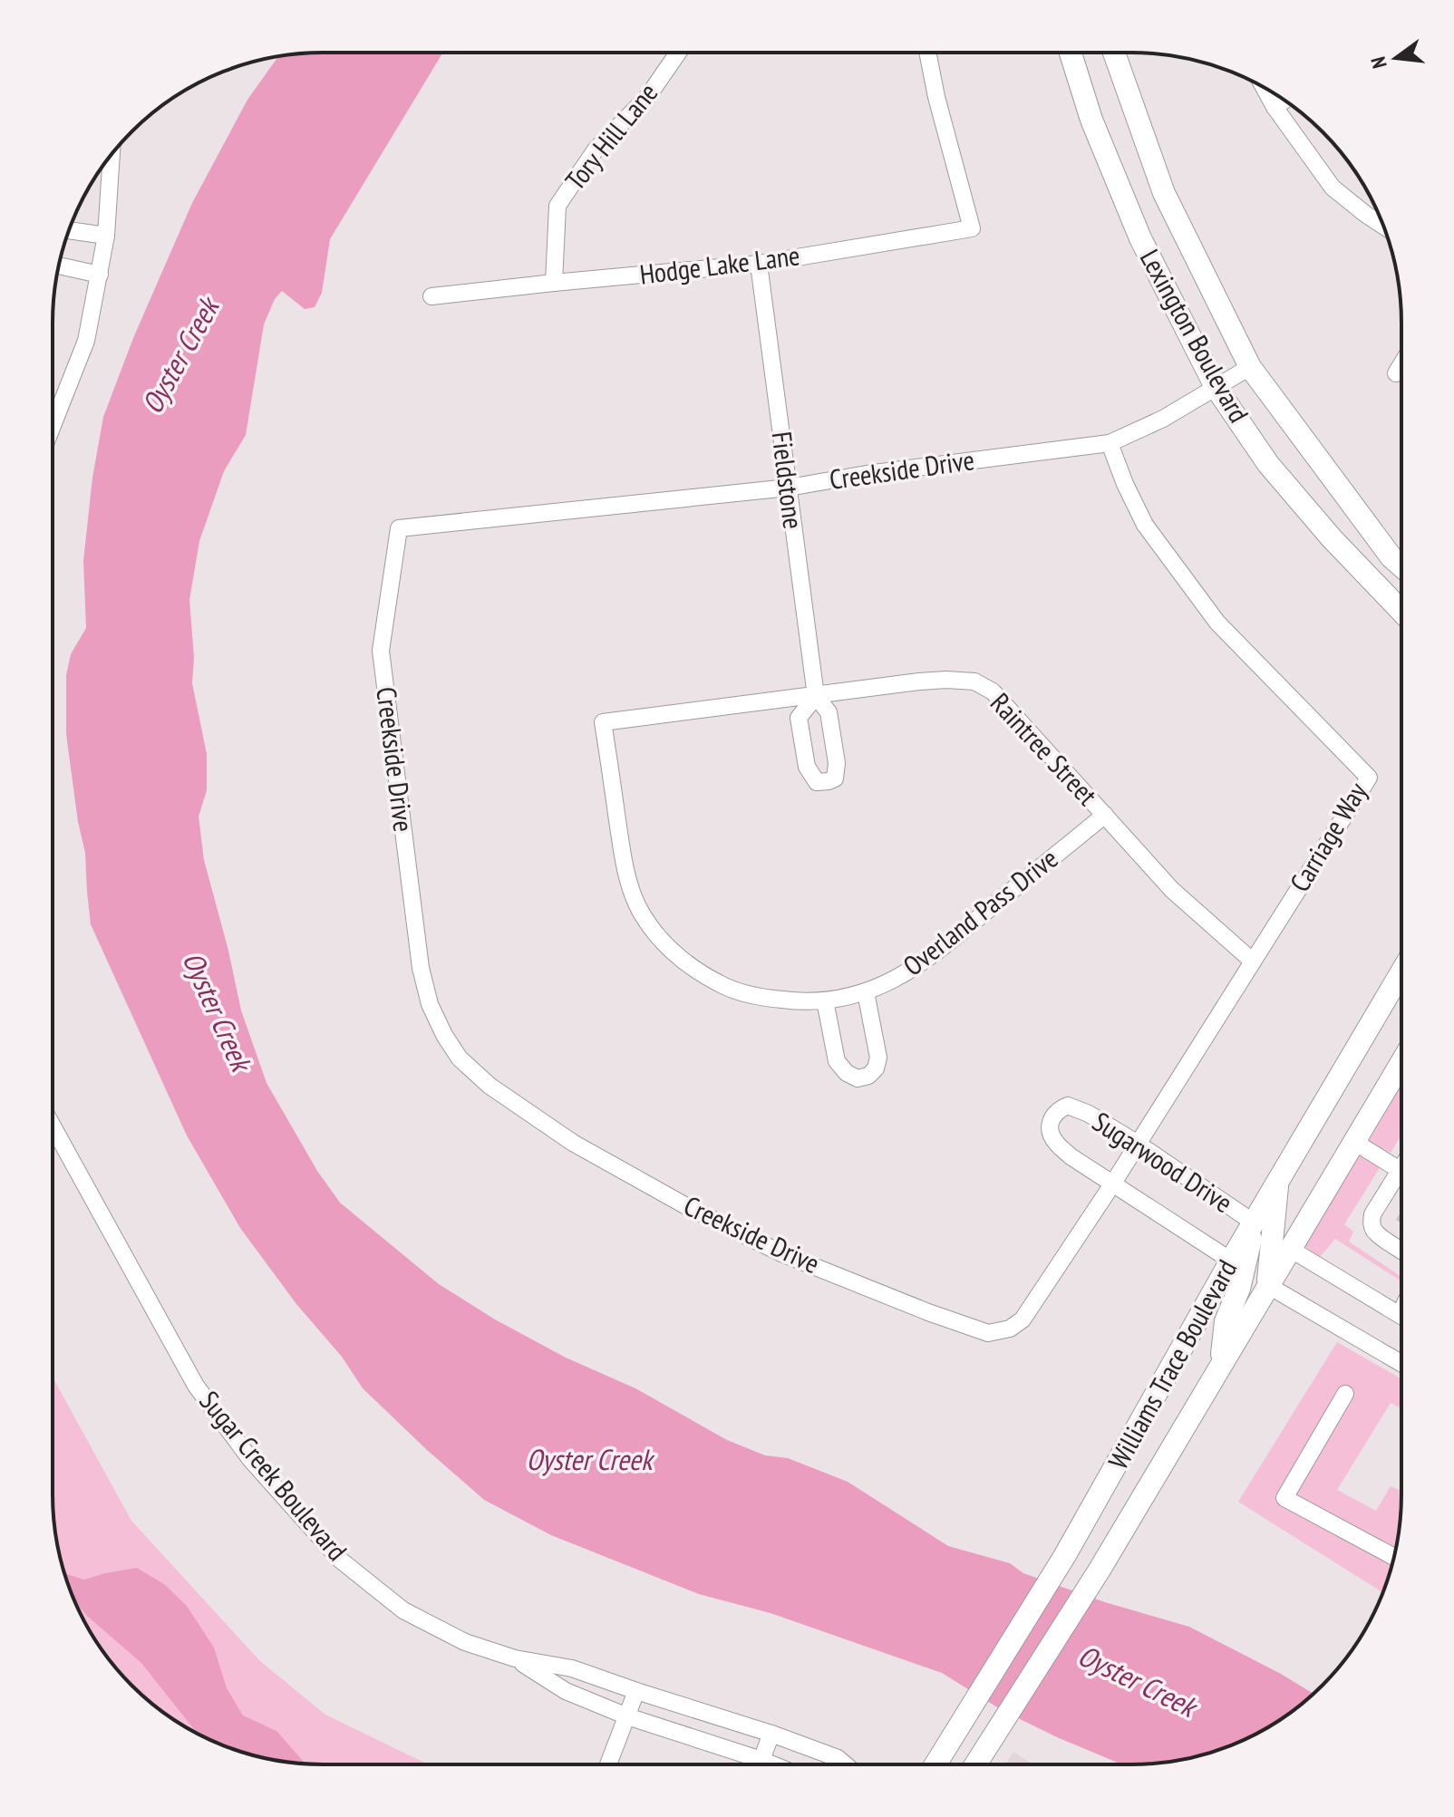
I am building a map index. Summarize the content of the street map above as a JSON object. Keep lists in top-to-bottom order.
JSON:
{
  "streets": {
    "main road": ["Lexington Boulevard", "Williams Trace Boulevard"],
    "street": [
      "Tory Hill Lane",
      "Hodge Lake Lane",
      "Creekside Drive",
      "Fieldstone",
      "Raintree Street",
      "Carriage Way",
      "Overland Pass Drive",
      "Sugarwood Drive",
      "Sugar Creek Boulevard"
    ]
  },
  "crossings": [
    ["Tory Hill Lane", "Hodge Lake Lane"],
    ["Hodge Lake Lane", "Fieldstone"],
    ["Lexington Boulevard", "Creekside Drive"],
    ["Creekside Drive", "Fieldstone"],
    ["Creekside Drive", "Carriage Way"],
    ["Creekside Drive", "Sugarwood Drive"],
    ["Fieldstone", "Raintree Street"],
    ["Raintree Street", "Carriage Way"],
    ["Raintree Street", "Overland Pass Drive"],
    ["Carriage Way", "Sugarwood Drive"],
    ["Sugarwood Drive", "Williams Trace Boulevard"]
  ],
  "water": ["Oyster Creek"],
  "north": "left"
}
